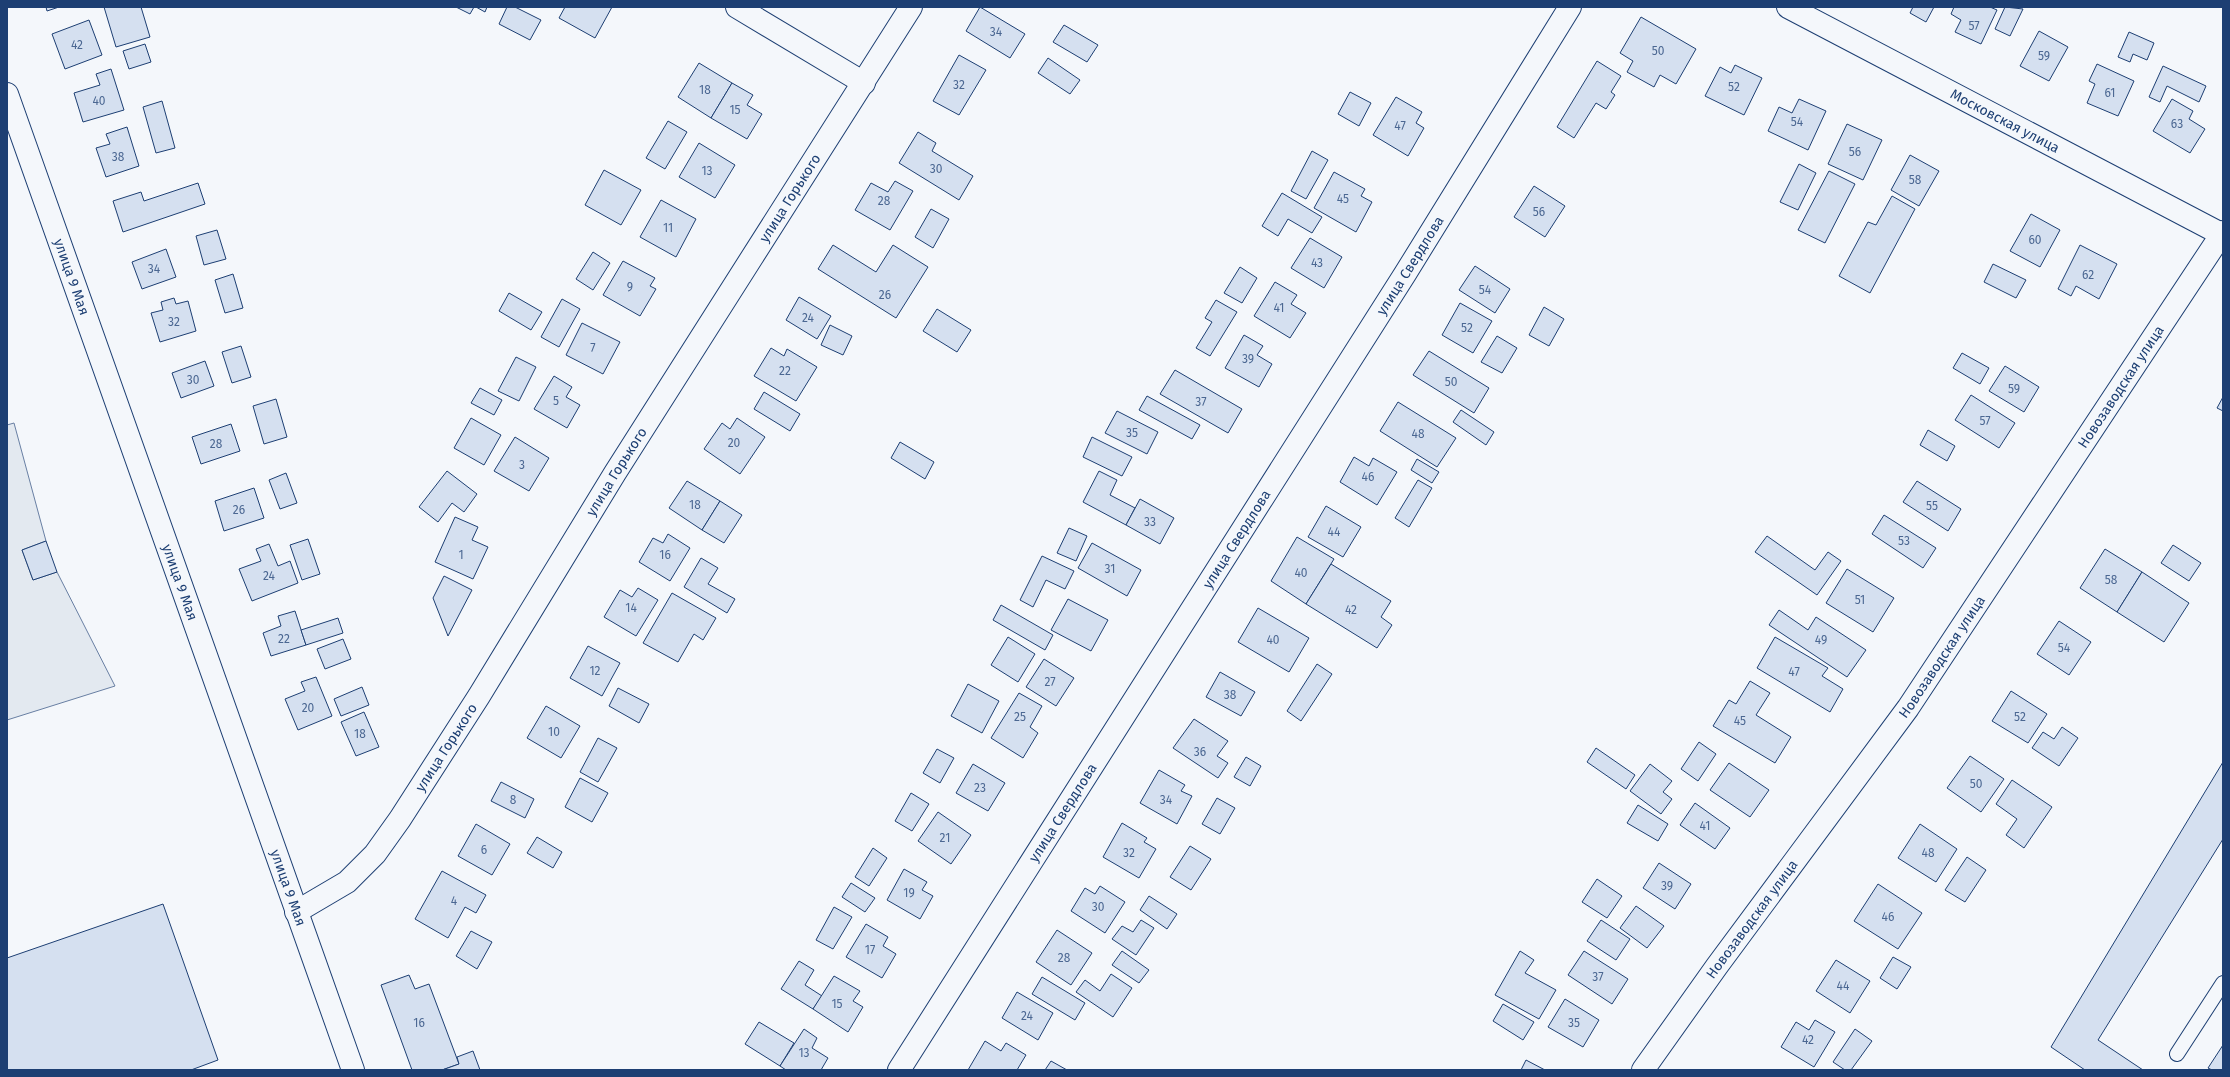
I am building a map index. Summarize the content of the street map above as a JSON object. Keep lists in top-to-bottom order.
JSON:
{
  "streets": {
    "street": [
      "Московская улица",
      "улица Горького",
      "улица Свердлова",
      "улица 9 Мая",
      "Новозаводская улица"
    ]
  },
  "crossings": [
    ["Московская улица", "Новозаводская улица"],
    ["улица Горького", "улица 9 Мая"]
  ],
  "house_numbers": [
    "57",
    "34",
    "42",
    "50",
    "59",
    "32",
    "52",
    "18",
    "61",
    "40",
    "15",
    "54",
    "63",
    "47",
    "56",
    "38",
    "30",
    "13",
    "58",
    "45",
    "28",
    "56",
    "11",
    "60",
    "43",
    "34",
    "62",
    "9",
    "54",
    "26",
    "41",
    "24",
    "32",
    "52",
    "7",
    "39",
    "22",
    "30",
    "50",
    "59",
    "5",
    "37",
    "57",
    "35",
    "48",
    "20",
    "28",
    "3",
    "46",
    "18",
    "55",
    "26",
    "33",
    "44",
    "53",
    "1",
    "16",
    "31",
    "40",
    "24",
    "58",
    "51",
    "14",
    "42",
    "22",
    "40",
    "49",
    "54",
    "12",
    "47",
    "27",
    "38",
    "20",
    "25",
    "52",
    "45",
    "10",
    "18",
    "36",
    "50",
    "23",
    "8",
    "34",
    "41",
    "21",
    "6",
    "32",
    "48",
    "39",
    "19",
    "4",
    "30",
    "46",
    "17",
    "28",
    "37",
    "44",
    "15",
    "24",
    "16",
    "35",
    "42",
    "13"
  ]
}
